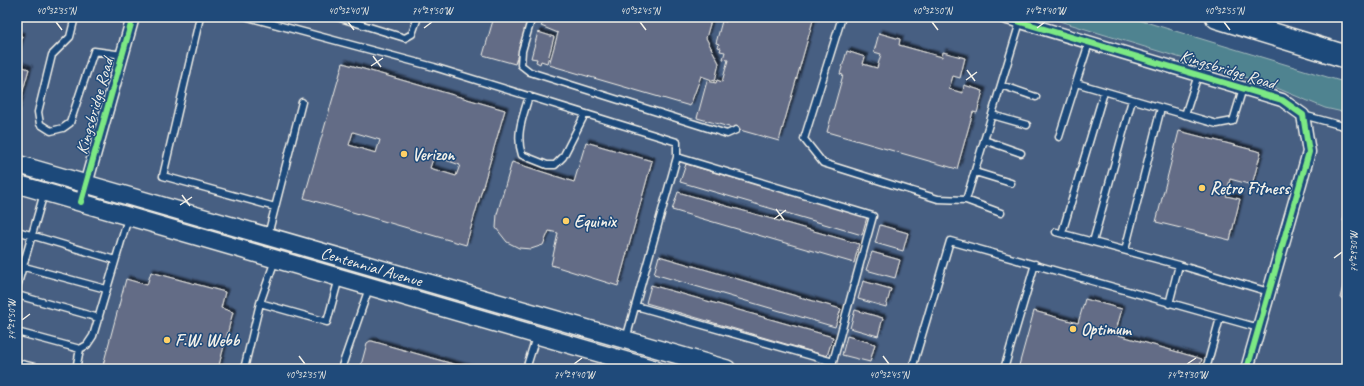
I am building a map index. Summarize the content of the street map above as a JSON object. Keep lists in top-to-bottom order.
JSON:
{
  "streets": {
    "main road": ["Centennial Avenue"],
    "street": ["Kingsbridge Road"]
  },
  "crossings": [
    ["Kingsbridge Road", "Centennial Avenue"]
  ],
  "places": [
    "Verizon",
    "Retro Fitness",
    "Equinix",
    "Optimum",
    "F.W. Webb"
  ],
  "coordinates": [
    "40°32'35\"N",
    "40°32'40\"N",
    "74°29'50\"W",
    "40°32'45\"N",
    "40°32'50\"N",
    "74°29'40\"W",
    "40°32'55\"N",
    "74°29'30\"W"
  ]
}
